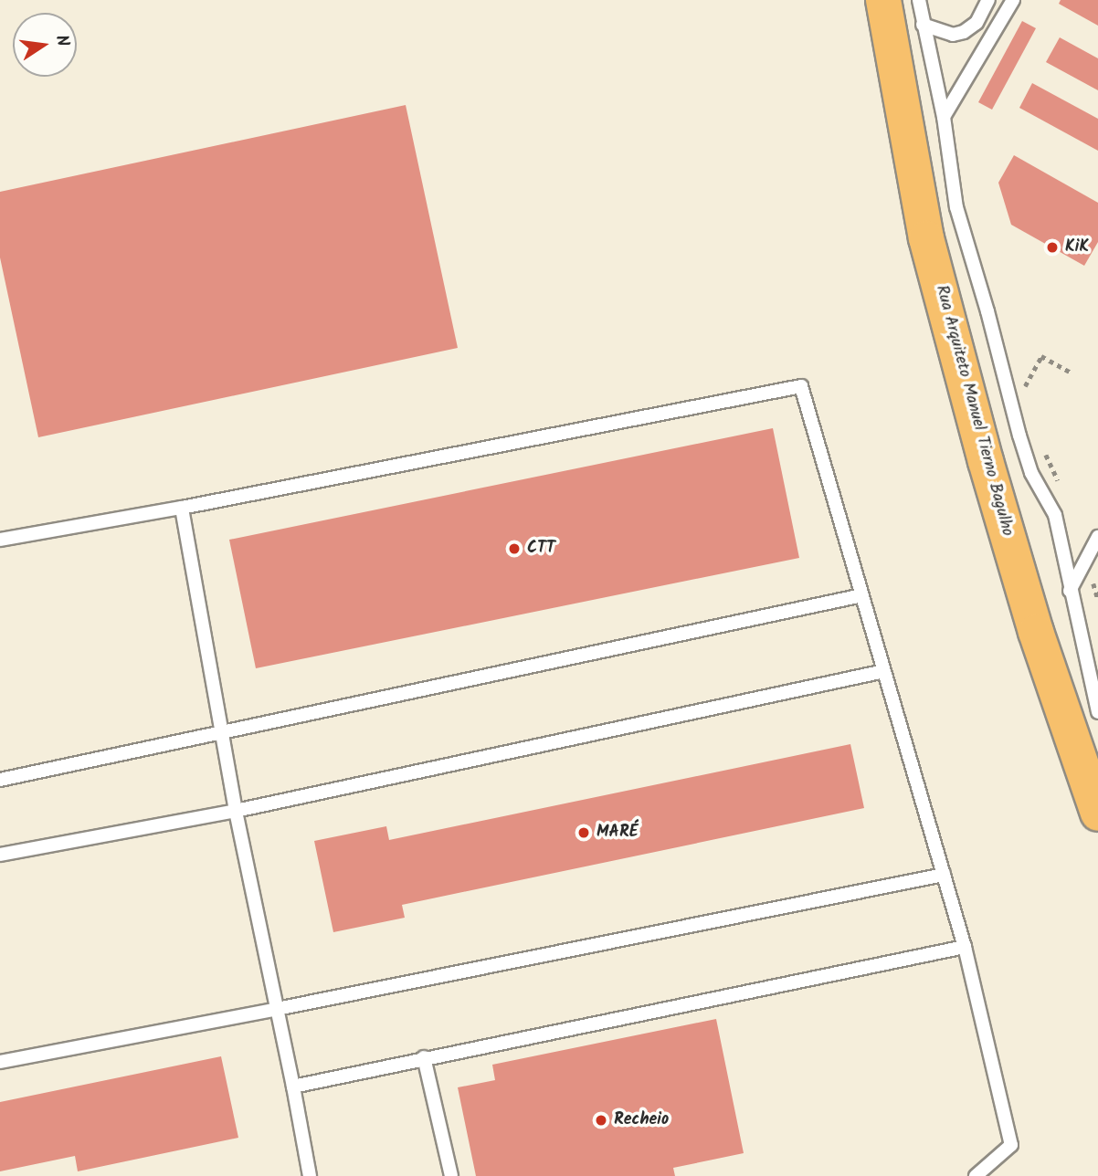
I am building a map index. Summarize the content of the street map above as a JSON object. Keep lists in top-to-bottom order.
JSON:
{
  "streets": {
    "main road": ["Rua Arquiteto Manuel Tierno Bagulho"]
  },
  "places": [
    "KiK",
    "CTT",
    "MARÉ",
    "Recheio"
  ],
  "north": "right"
}
